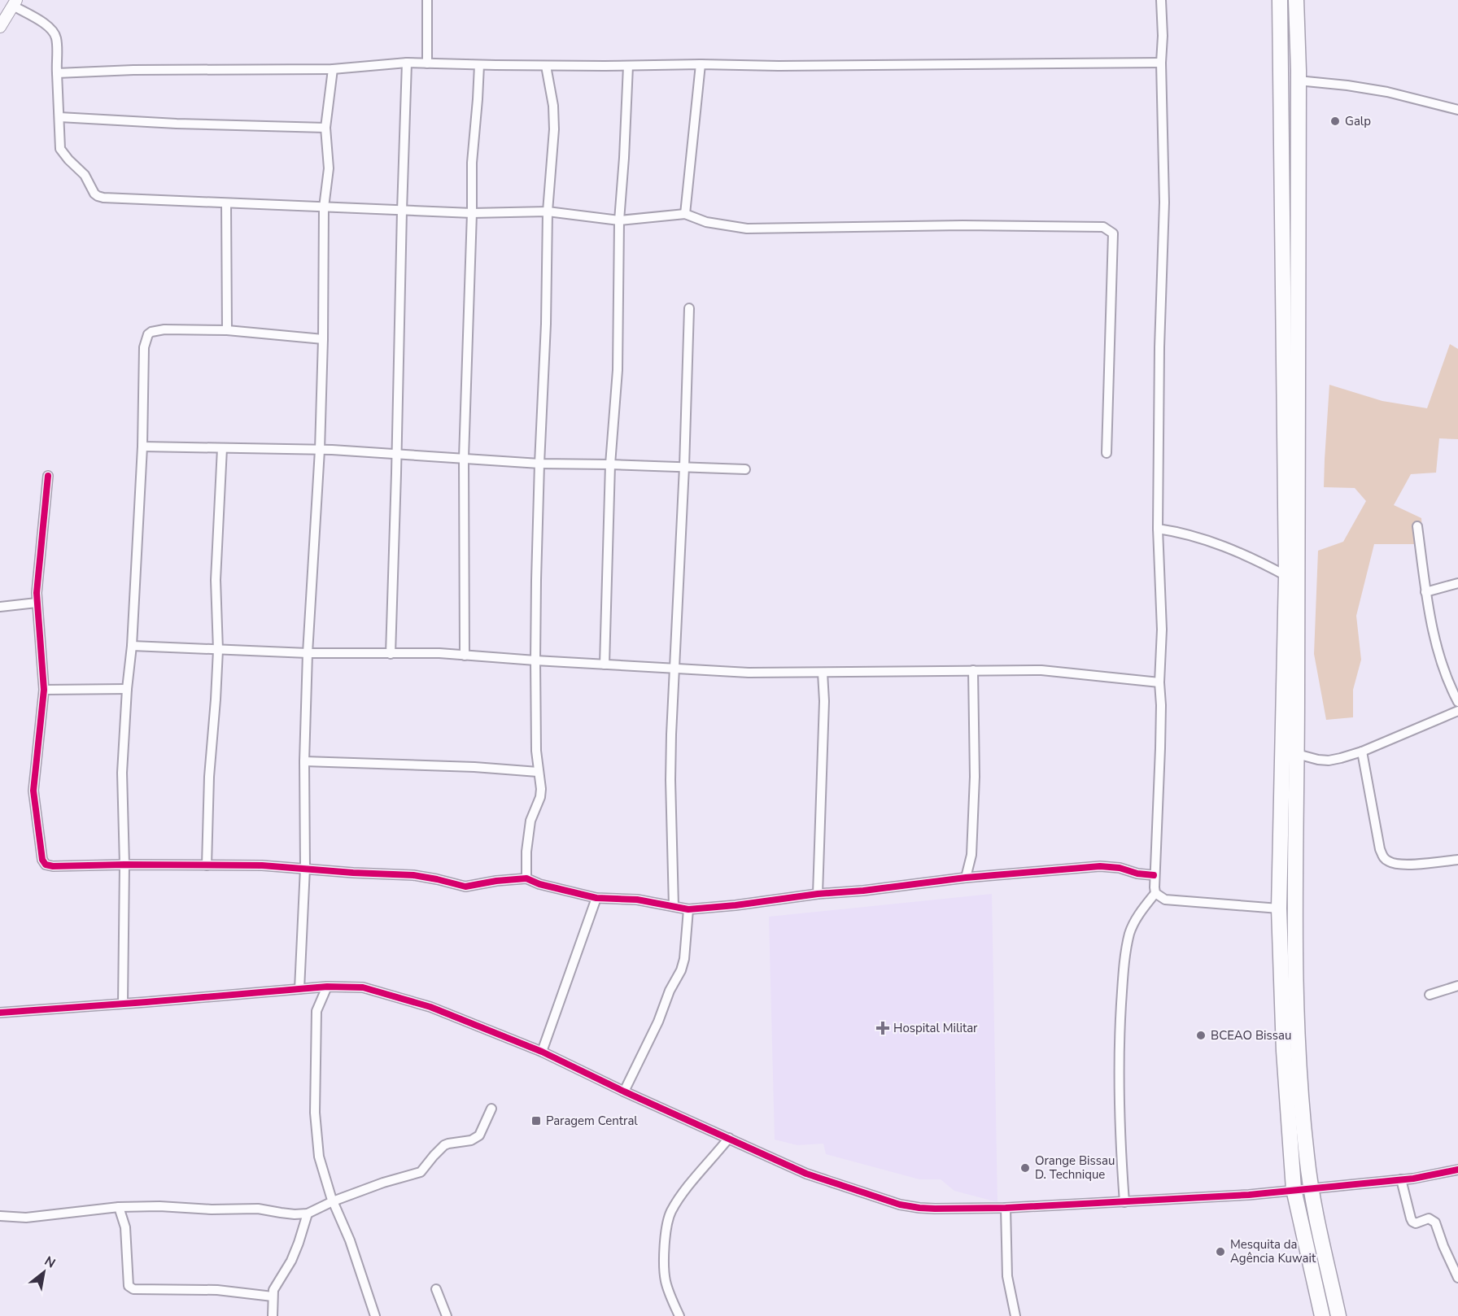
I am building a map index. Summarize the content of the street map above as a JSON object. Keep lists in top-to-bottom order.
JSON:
{
  "places": {
    "other": [
      "Galp",
      "BCEAO Bissau",
      "Orange Bissau D. Technique",
      "Mesquita da Agência Kuwait"
    ],
    "health": ["Hospital Militar"],
    "transit": ["Paragem Central"]
  },
  "north": "top right"
}
